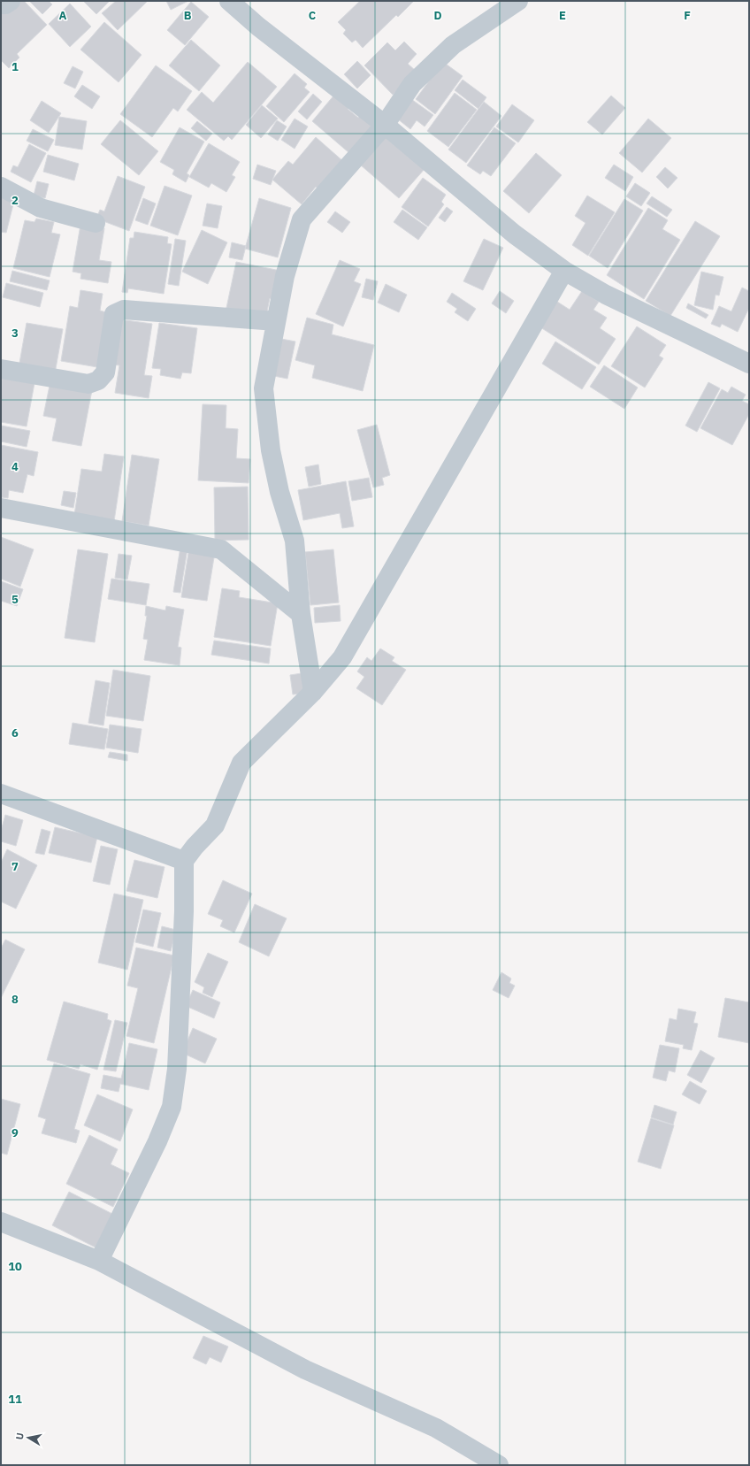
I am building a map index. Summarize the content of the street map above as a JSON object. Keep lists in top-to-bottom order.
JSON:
{
  "north": "left",
  "grid": {
    "columns": [
      "A",
      "B",
      "C",
      "D",
      "E",
      "F"
    ],
    "rows": [
      "1",
      "2",
      "3",
      "4",
      "5",
      "6",
      "7",
      "8",
      "9",
      "10",
      "11"
    ]
  }
}
